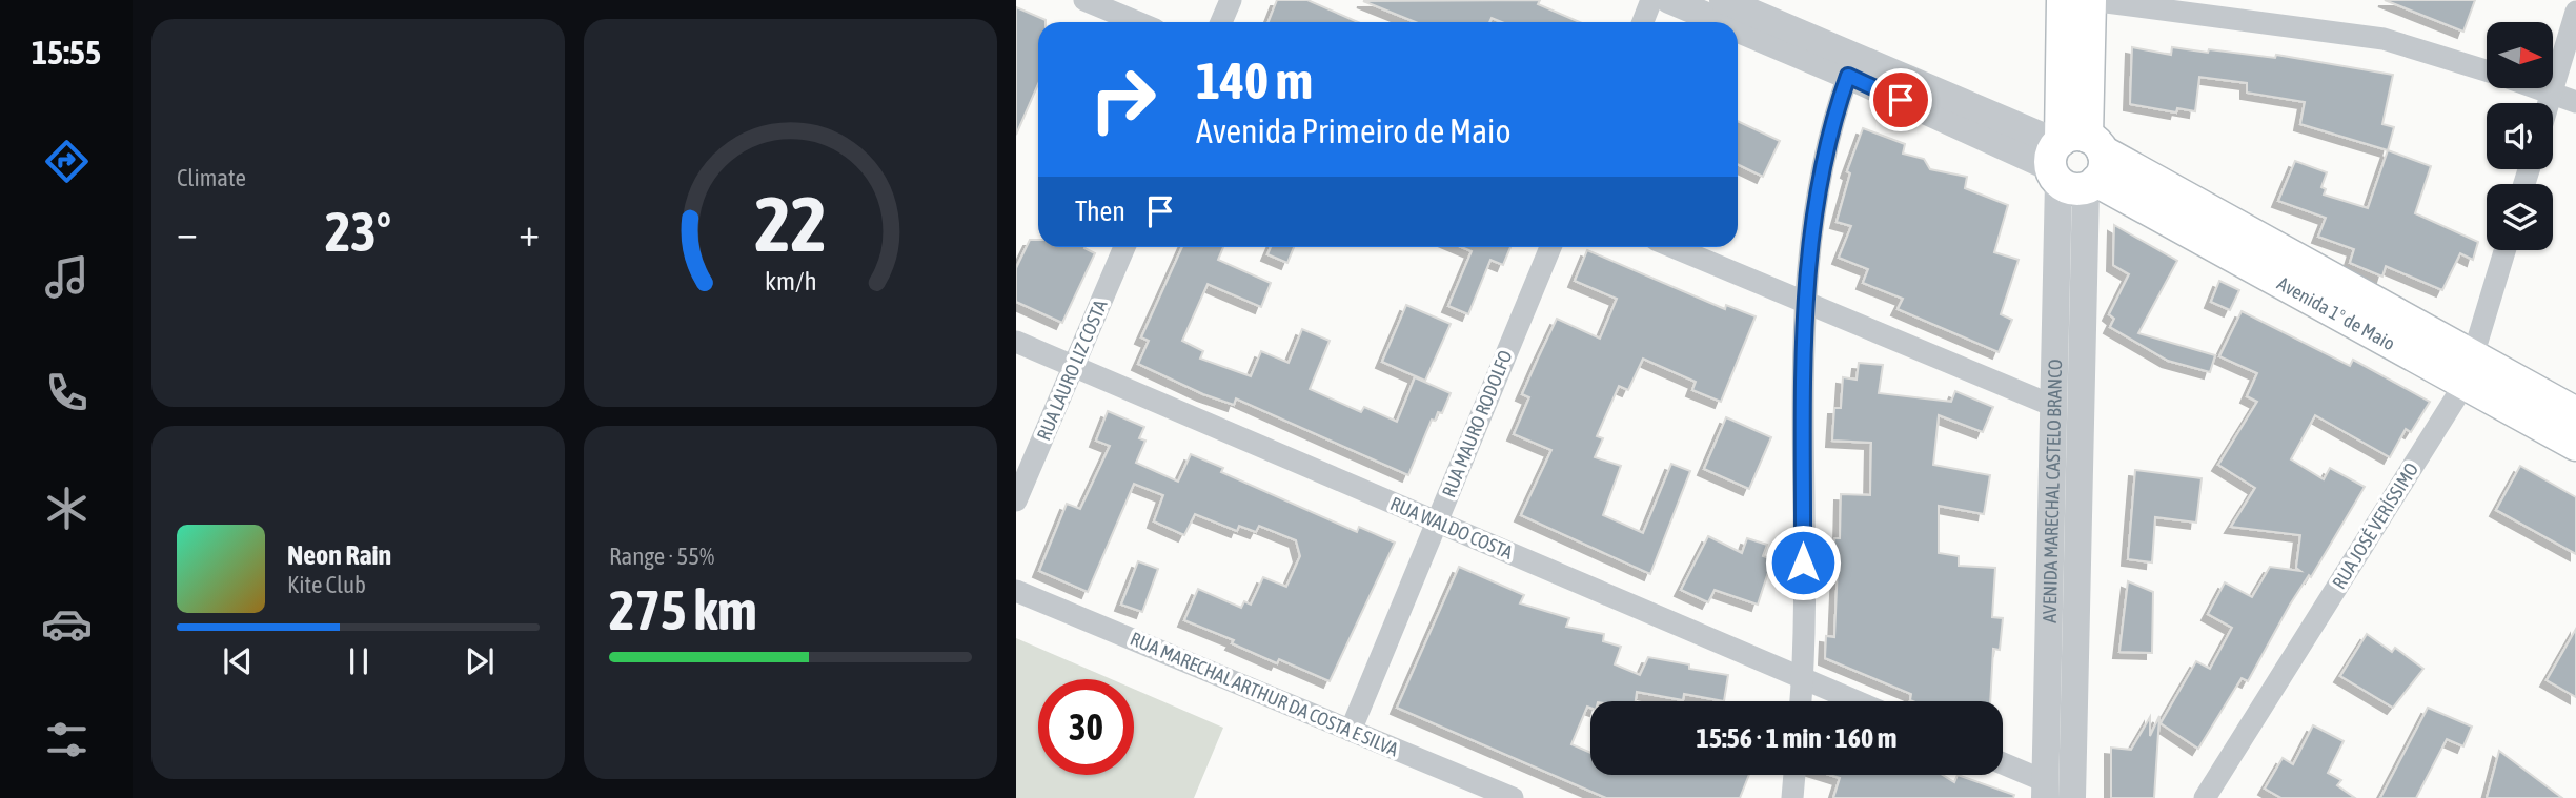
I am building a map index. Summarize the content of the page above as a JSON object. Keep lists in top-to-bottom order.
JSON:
{
  "streets": {
    "main road": ["Avenida 1º de Maio", "AVENIDA MARECHAL CASTELO BRANCO"],
    "street": [
      "RUA LAURO LIZ COSTA",
      "RUA MAURO RODOLFO",
      "RUA JOSÉ VERÍSSIMO",
      "RUA WALDO COSTA",
      "RUA MARECHAL ARTHUR DA COSTA E SILVA"
    ]
  },
  "crossings": [
    ["Avenida 1º de Maio", "AVENIDA MARECHAL CASTELO BRANCO"],
    ["Avenida 1º de Maio", "RUA JOSÉ VERÍSSIMO"],
    ["RUA LAURO LIZ COSTA", "RUA WALDO COSTA"],
    ["RUA MAURO RODOLFO", "RUA WALDO COSTA"],
    ["RUA MAURO RODOLFO", "RUA MARECHAL ARTHUR DA COSTA E SILVA"]
  ],
  "north": "right",
  "page": {
    "tabs": "15:55",
    "tile": [
      "Climate",
      ["Range · 55%", "275 km"]
    ],
    "turn": ["140 m", "Avenida Primeiro de Maio"],
    "then": "Then",
    "heat": ["−", "23°", "+"],
    "song": ["Neon Rain", "Kite Club"],
    "limit": "30",
    "trip": "15:56 · 1 min · 160 m",
    "gauge": ["22", "km/h"]
  }
}
